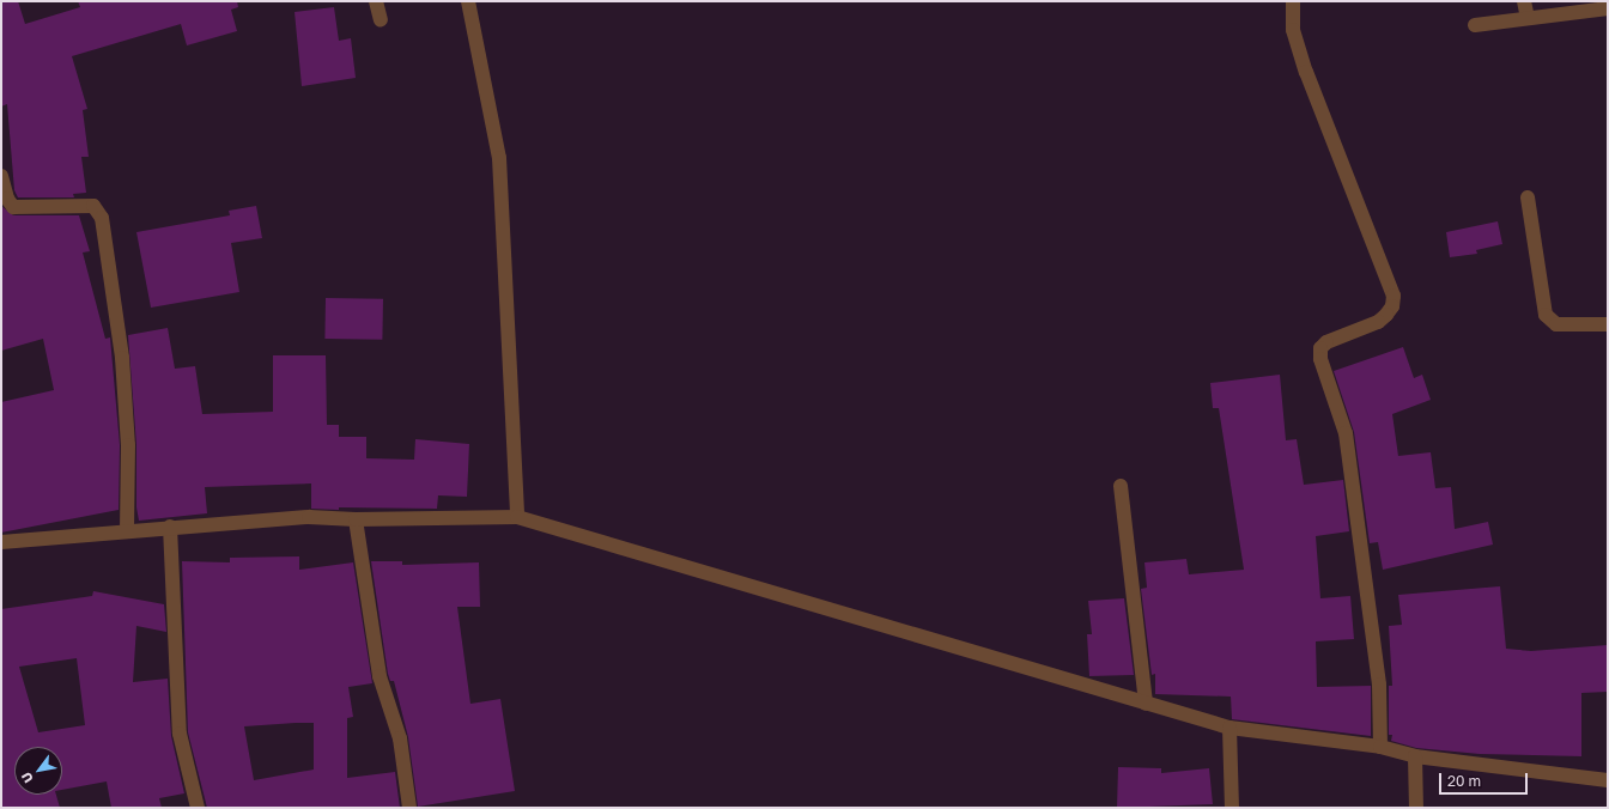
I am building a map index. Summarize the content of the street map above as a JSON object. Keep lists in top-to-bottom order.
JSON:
{
  "scale_bar": "20 m",
  "north": "bottom left"
}
